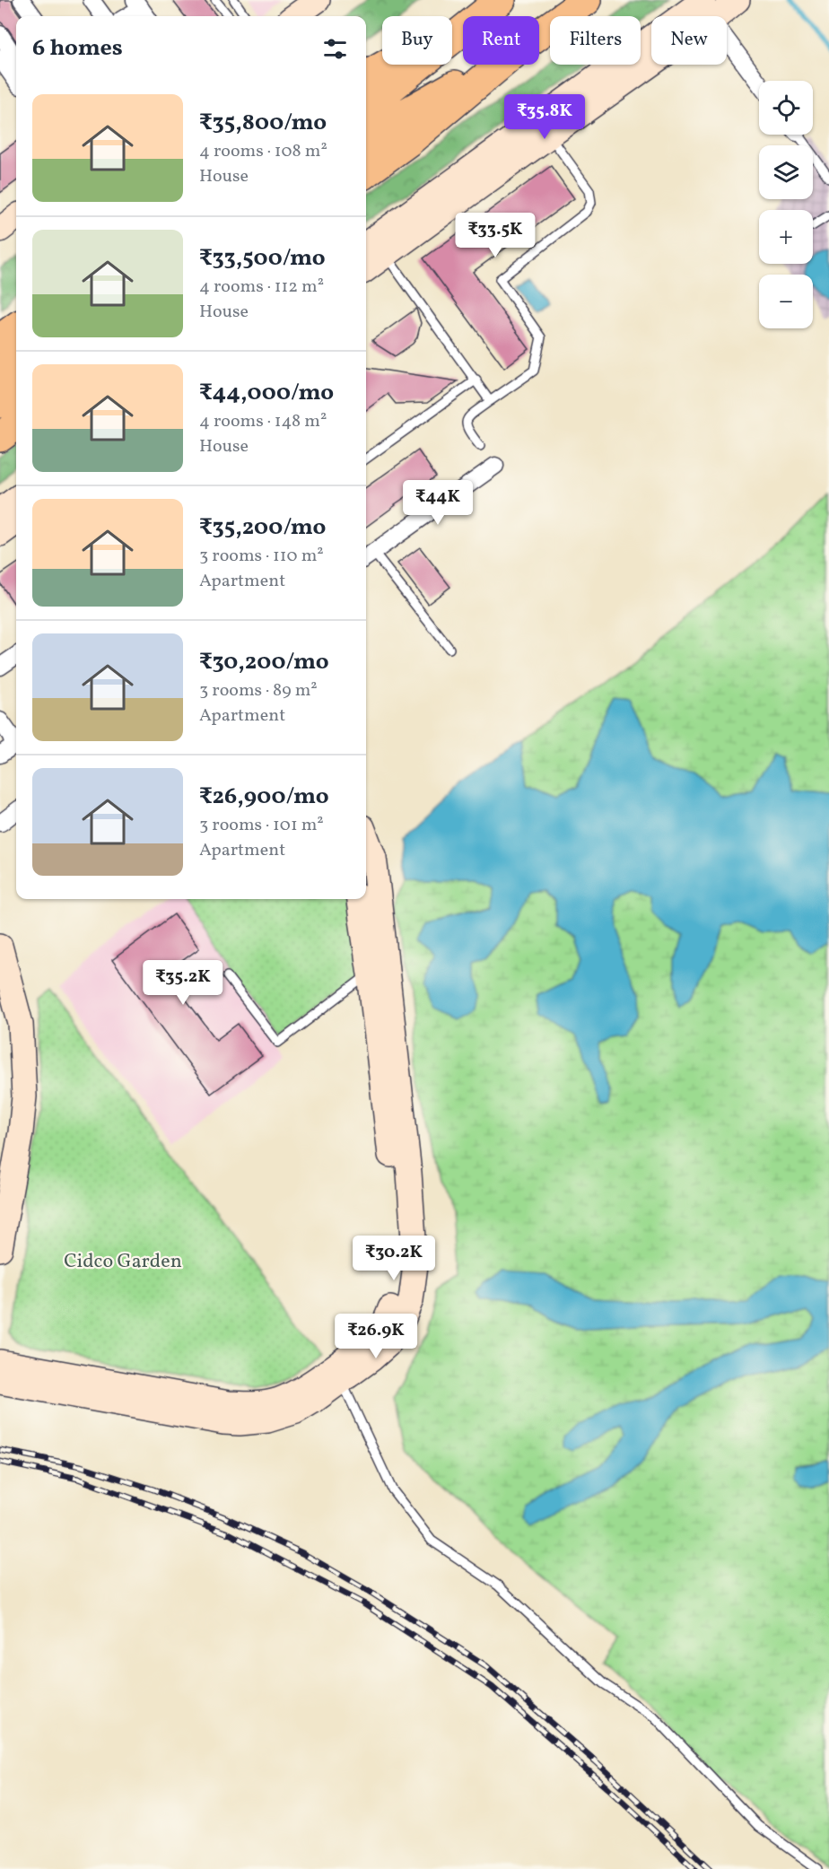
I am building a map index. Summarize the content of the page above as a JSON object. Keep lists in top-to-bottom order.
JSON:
{
  "parks": ["Cidco Garden"],
  "page": {
    "chip": [
      "Buy",
      "Rent",
      "Filters",
      "New"
    ],
    "heading": "6 homes",
    "map_buttons": ["+", "−"],
    "list": [
      {
        "name": "₹35,800/mo",
        "note": "4 rooms · 108 m² · House"
      },
      {
        "name": "₹33,500/mo",
        "note": "4 rooms · 112 m² · House"
      },
      {
        "name": "₹44,000/mo",
        "note": "4 rooms · 148 m² · House"
      },
      {
        "name": "₹35,200/mo",
        "note": "3 rooms · 110 m² · Apartment"
      },
      {
        "name": "₹30,200/mo",
        "note": "3 rooms · 89 m² · Apartment"
      },
      {
        "name": "₹26,900/mo",
        "note": "3 rooms · 101 m² · Apartment"
      }
    ],
    "price": [
      "₹35.8K",
      "₹33.5K",
      "₹44K",
      "₹35.2K",
      "₹30.2K",
      "₹26.9K"
    ]
  }
}
